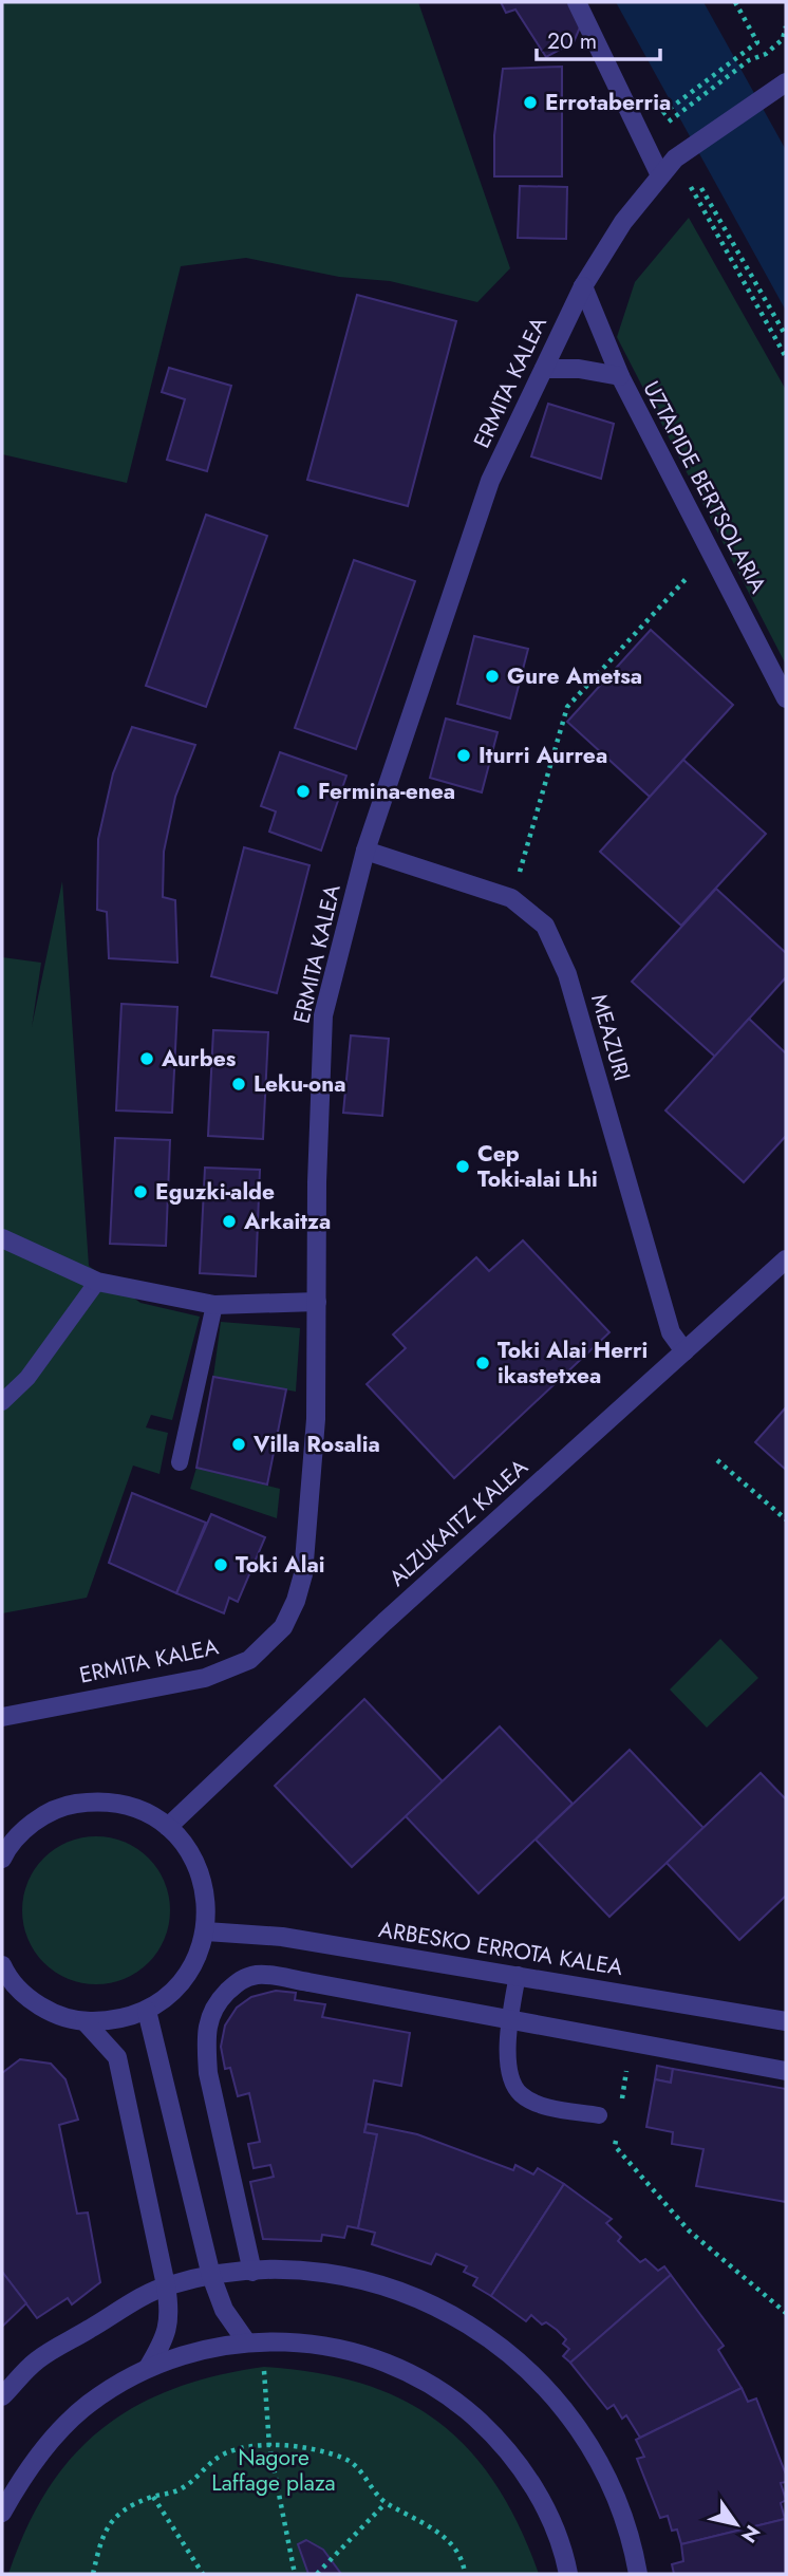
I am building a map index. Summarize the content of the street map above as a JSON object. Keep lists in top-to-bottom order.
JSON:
{
  "streets": {
    "street": [
      "ERMITA KALEA",
      "UZTAPIDE BERTSOLARIA",
      "MEAZURI",
      "ALZUKAITZ KALEA",
      "ARBESKO ERROTA KALEA"
    ]
  },
  "crossings": [
    ["ERMITA KALEA", "UZTAPIDE BERTSOLARIA"],
    ["ERMITA KALEA", "MEAZURI"],
    ["MEAZURI", "ALZUKAITZ KALEA"]
  ],
  "parks": ["Nagore Laffage plaza"],
  "places": [
    "Errotaberria",
    "Gure Ametsa",
    "Iturri Aurrea",
    "Fermina-enea",
    "Aurbes",
    "Leku-ona",
    "Cep Toki-alai Lhi",
    "Eguzki-alde",
    "Arkaitza",
    "Toki Alai Herri ikastetxea",
    "Villa Rosalia",
    "Toki Alai"
  ],
  "scale_bar": "20 m",
  "north": "bottom right"
}
